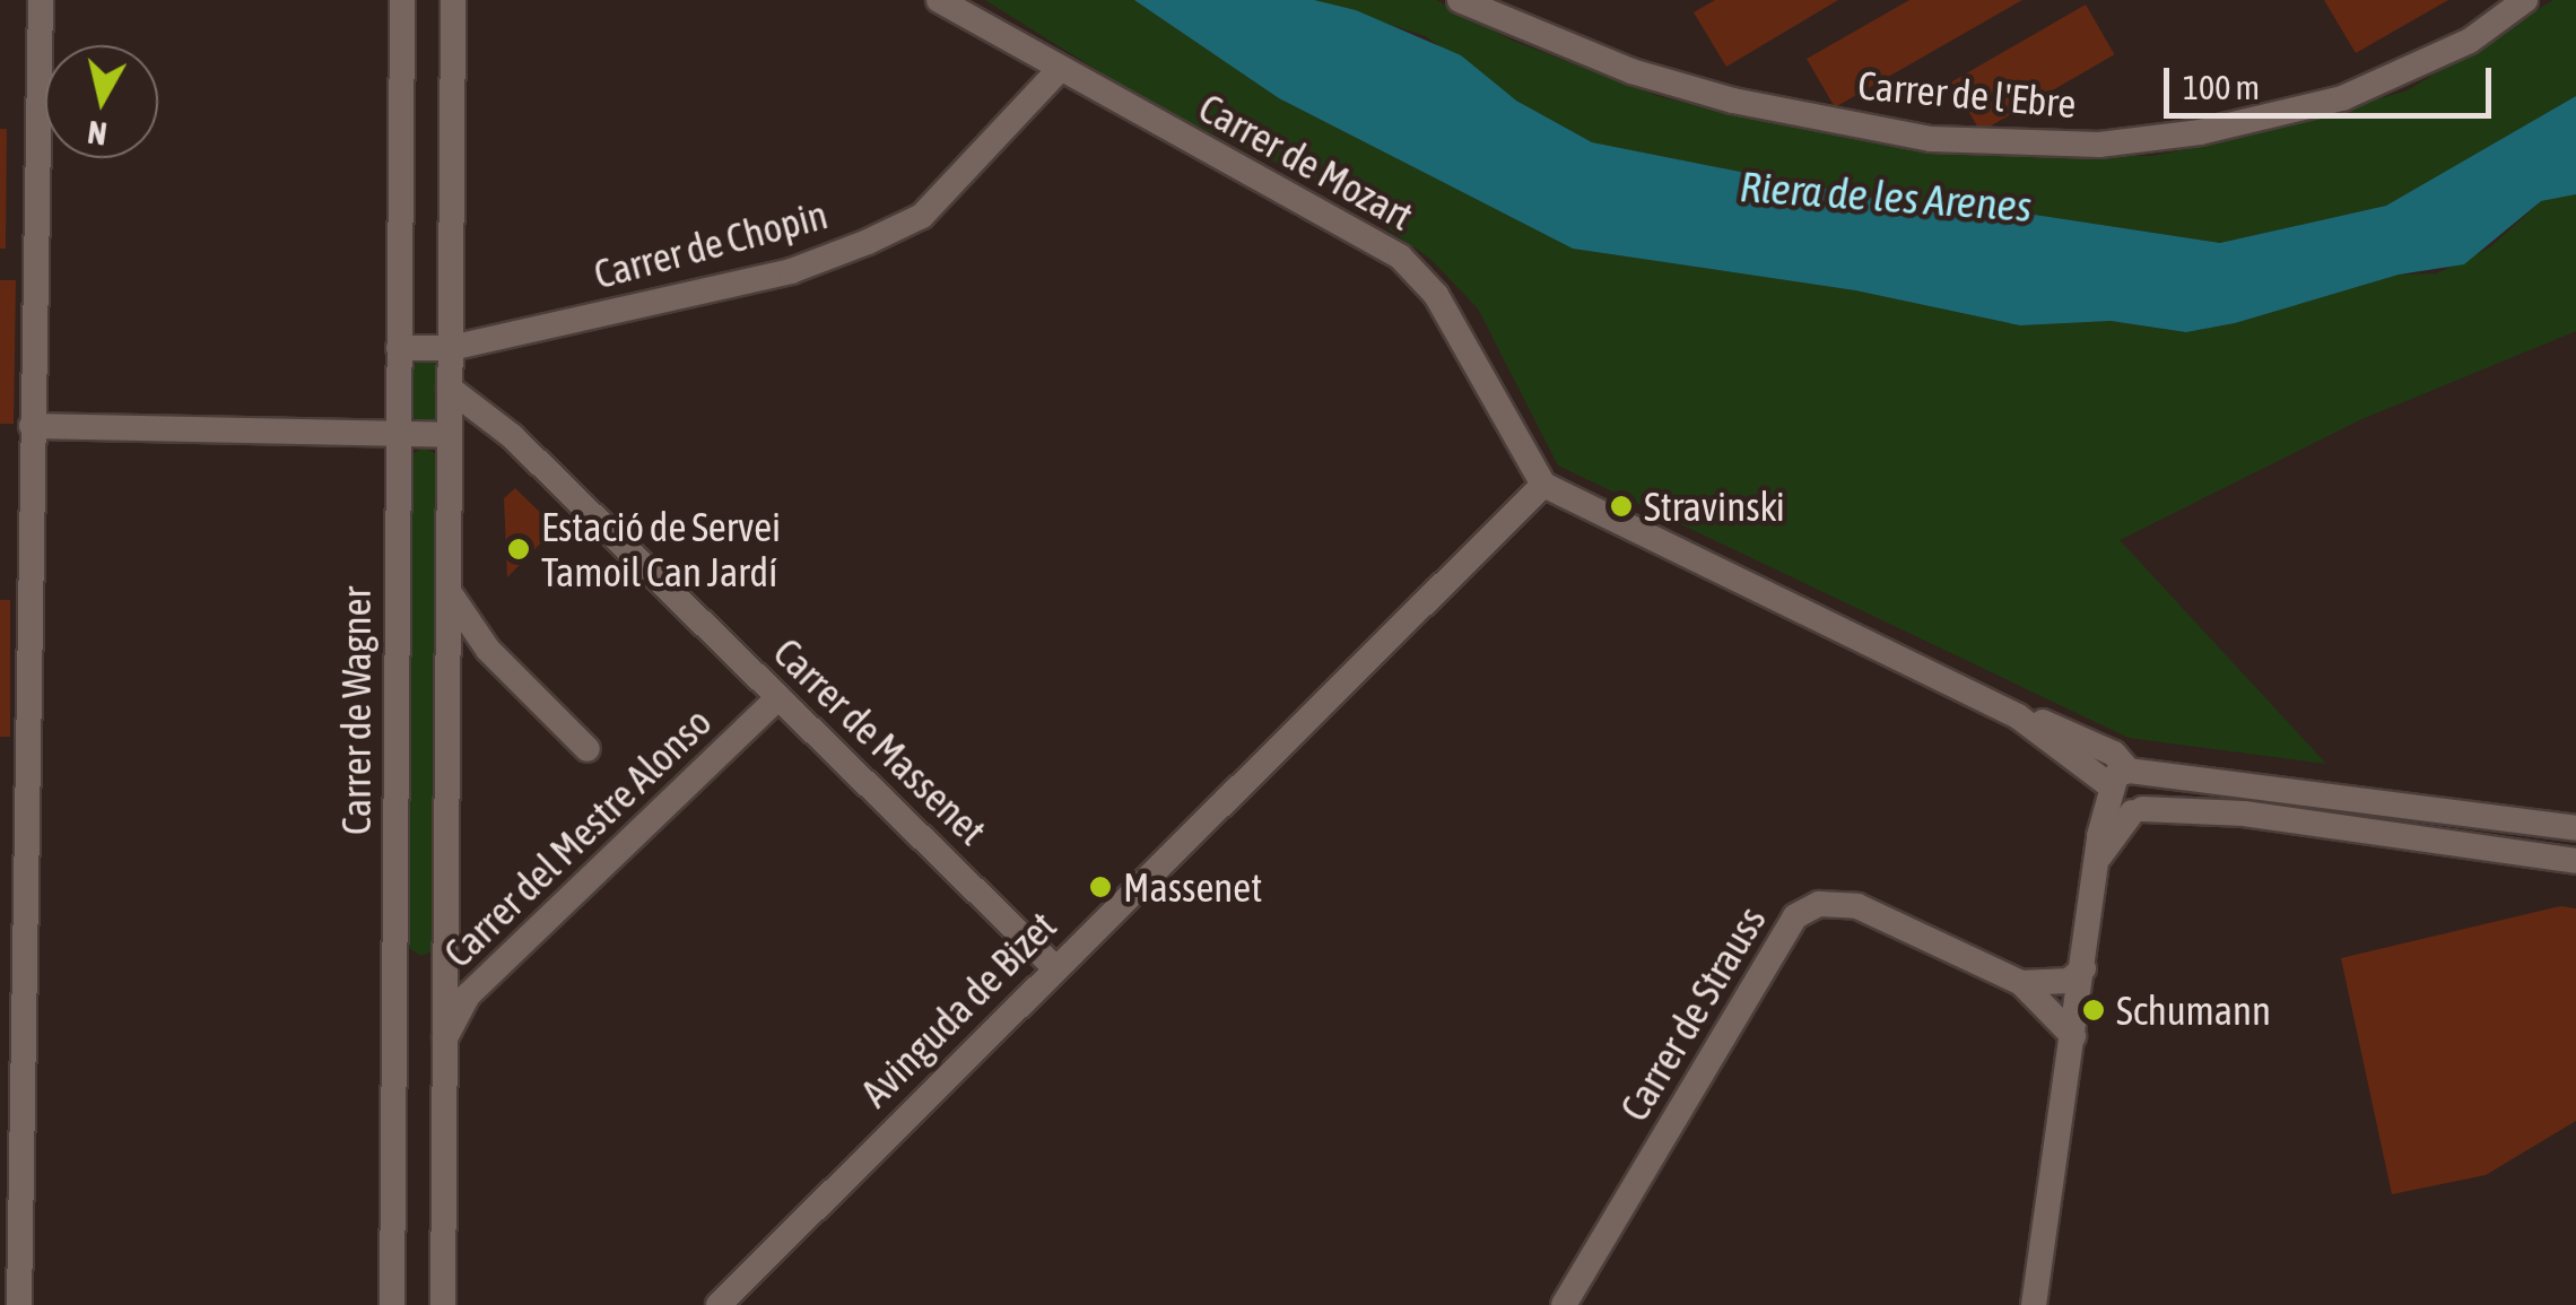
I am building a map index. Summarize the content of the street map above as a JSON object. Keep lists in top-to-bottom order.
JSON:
{
  "streets": {
    "street": [
      "Carrer de l'Ebre",
      "Carrer de Mozart",
      "Carrer de Chopin",
      "Carrer de Wagner",
      "Carrer de Massenet",
      "Carrer del Mestre Alonso",
      "Avinguda de Bizet",
      "Carrer de Strauss"
    ]
  },
  "crossings": [
    ["Carrer de Mozart", "Carrer de Chopin"],
    ["Carrer de Mozart", "Avinguda de Bizet"],
    ["Carrer de Massenet", "Carrer del Mestre Alonso"],
    ["Carrer de Massenet", "Avinguda de Bizet"]
  ],
  "water": ["Riera de les Arenes"],
  "places": [
    "Stravinski",
    "Estació de Servei Tamoil Can Jardí",
    "Massenet",
    "Schumann"
  ],
  "scale_bar": "100 m",
  "north": "bottom"
}
